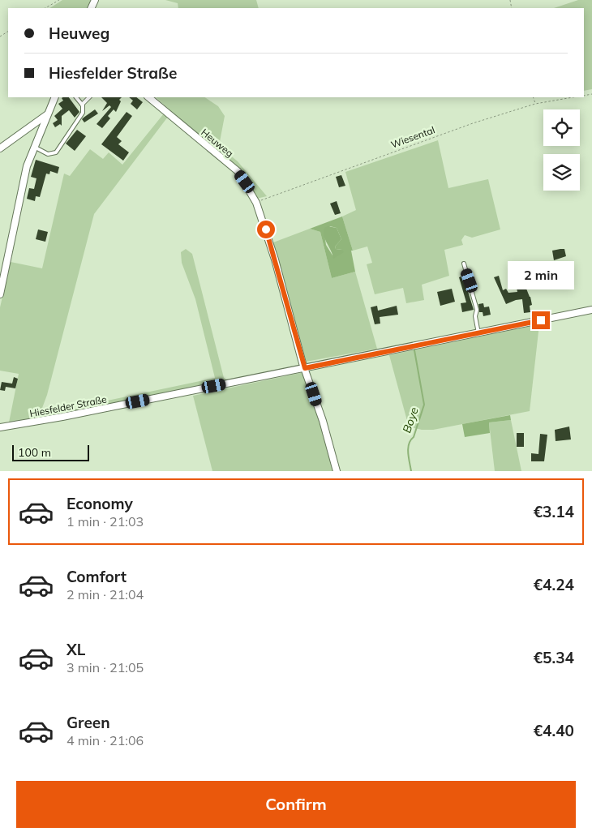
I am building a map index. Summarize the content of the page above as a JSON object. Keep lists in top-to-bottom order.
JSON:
{
  "streets": {
    "street": ["Heuweg", "Hiesfelder Straße"],
    "path": ["Wiesental"]
  },
  "crossings": [
    ["Wiesental", "Heuweg"],
    ["Heuweg", "Hiesfelder Straße"]
  ],
  "water": ["Boye"],
  "scale_bar": "100 m",
  "page": {
    "banner": ["Heuweg", "Hiesfelder Straße"],
    "bubble": "2 min",
    "scale": "100 m",
    "list": [
      {
        "name": "Economy",
        "note": "1 min · 21:03",
        "value": "€3.14"
      },
      {
        "name": "Comfort",
        "note": "2 min · 21:04",
        "value": "€4.24"
      },
      {
        "name": "XL",
        "note": "3 min · 21:05",
        "value": "€5.34"
      },
      {
        "name": "Green",
        "note": "4 min · 21:06",
        "value": "€4.40"
      }
    ],
    "buttons": "Confirm"
  }
}
